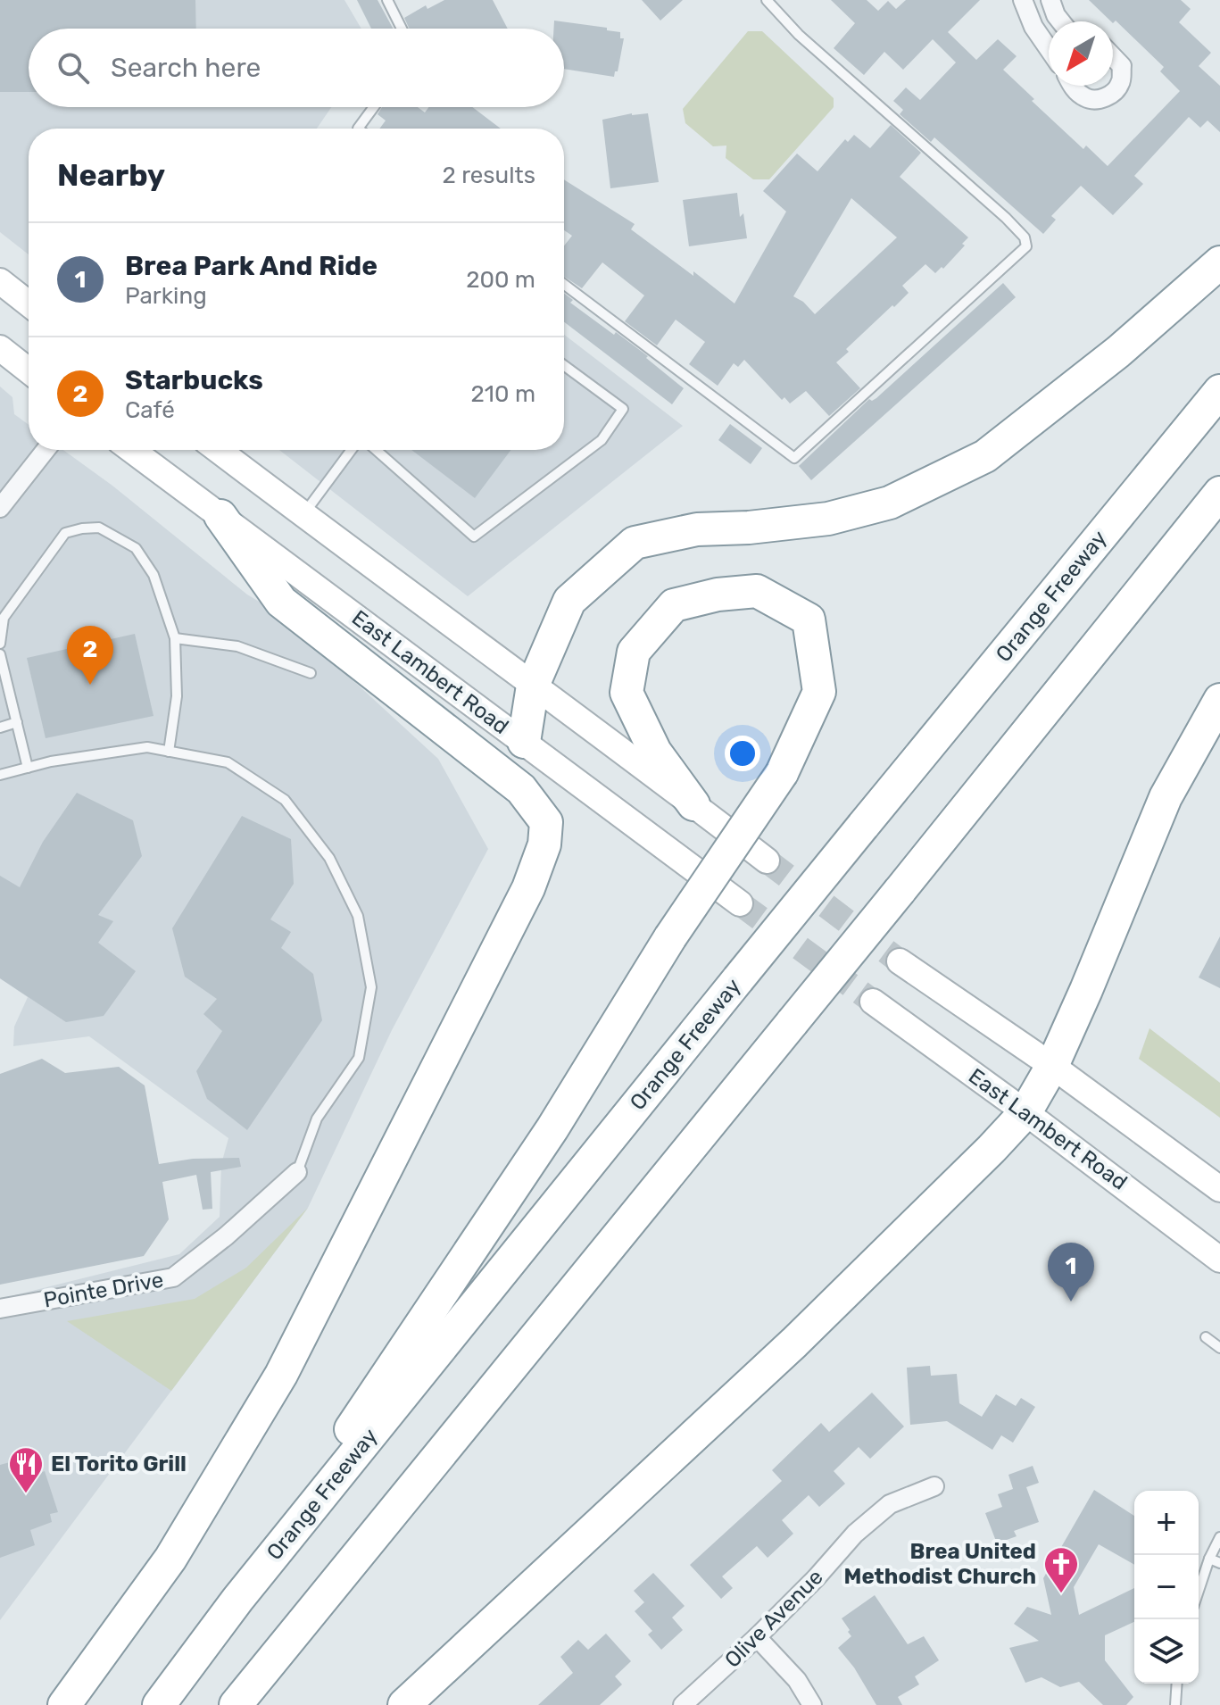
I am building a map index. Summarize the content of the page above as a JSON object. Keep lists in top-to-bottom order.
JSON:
{
  "streets": {
    "highway": ["Orange Freeway"],
    "main road": ["East Lambert Road"],
    "street": ["Pointe Drive", "Olive Avenue"]
  },
  "places": {
    "restaurant": ["El Torito Grill"],
    "church": ["Brea United Methodist Church"]
  },
  "north": "bottom left",
  "page": {
    "search": "Search here",
    "heading": ["Nearby", "2 results"],
    "list": [
      {
        "mark": "1",
        "name": "Brea Park And Ride",
        "note": "Parking",
        "value": "200 m"
      },
      {
        "mark": "2",
        "name": "Starbucks",
        "note": "Café",
        "value": "210 m"
      }
    ],
    "pins": ["2", "1"],
    "map_buttons": ["+", "−"]
  }
}
